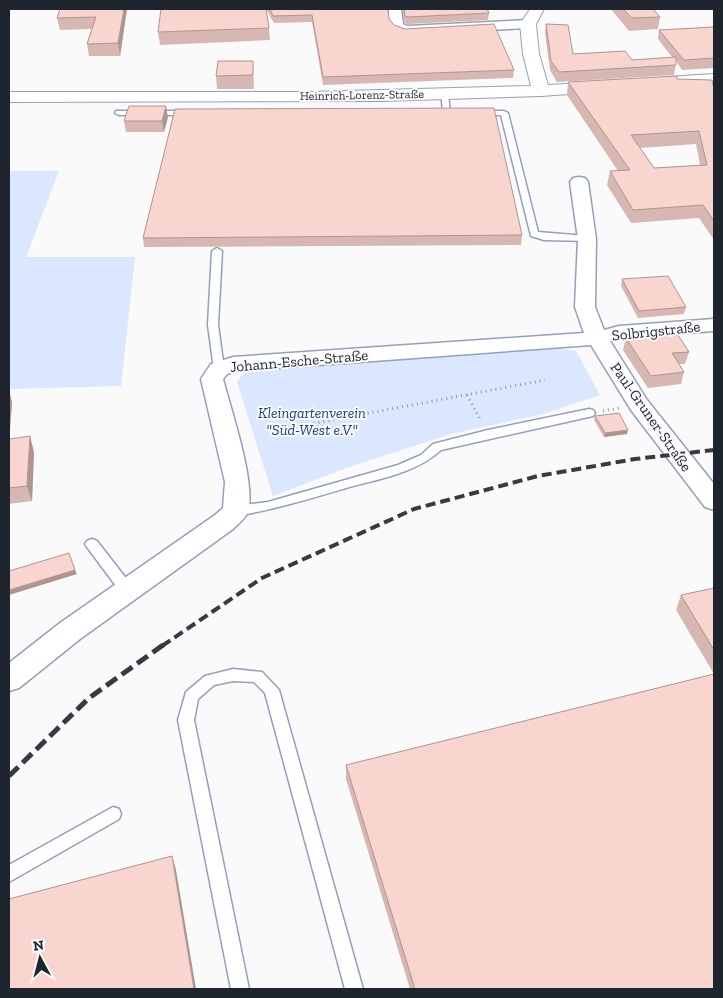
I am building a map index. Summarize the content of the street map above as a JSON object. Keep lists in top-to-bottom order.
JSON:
{
  "streets": {
    "street": [
      "Heinrich-Lorenz-Straße",
      "Solbrigstraße",
      "Johann-Esche-Straße",
      "Paul-Gruner-Straße"
    ]
  },
  "crossings": [
    ["Solbrigstraße", "Johann-Esche-Straße"],
    ["Solbrigstraße", "Paul-Gruner-Straße"],
    ["Johann-Esche-Straße", "Paul-Gruner-Straße"]
  ],
  "parks": ["Kleingartenverein \"Süd-West e.V.\""],
  "north": "top"
}
